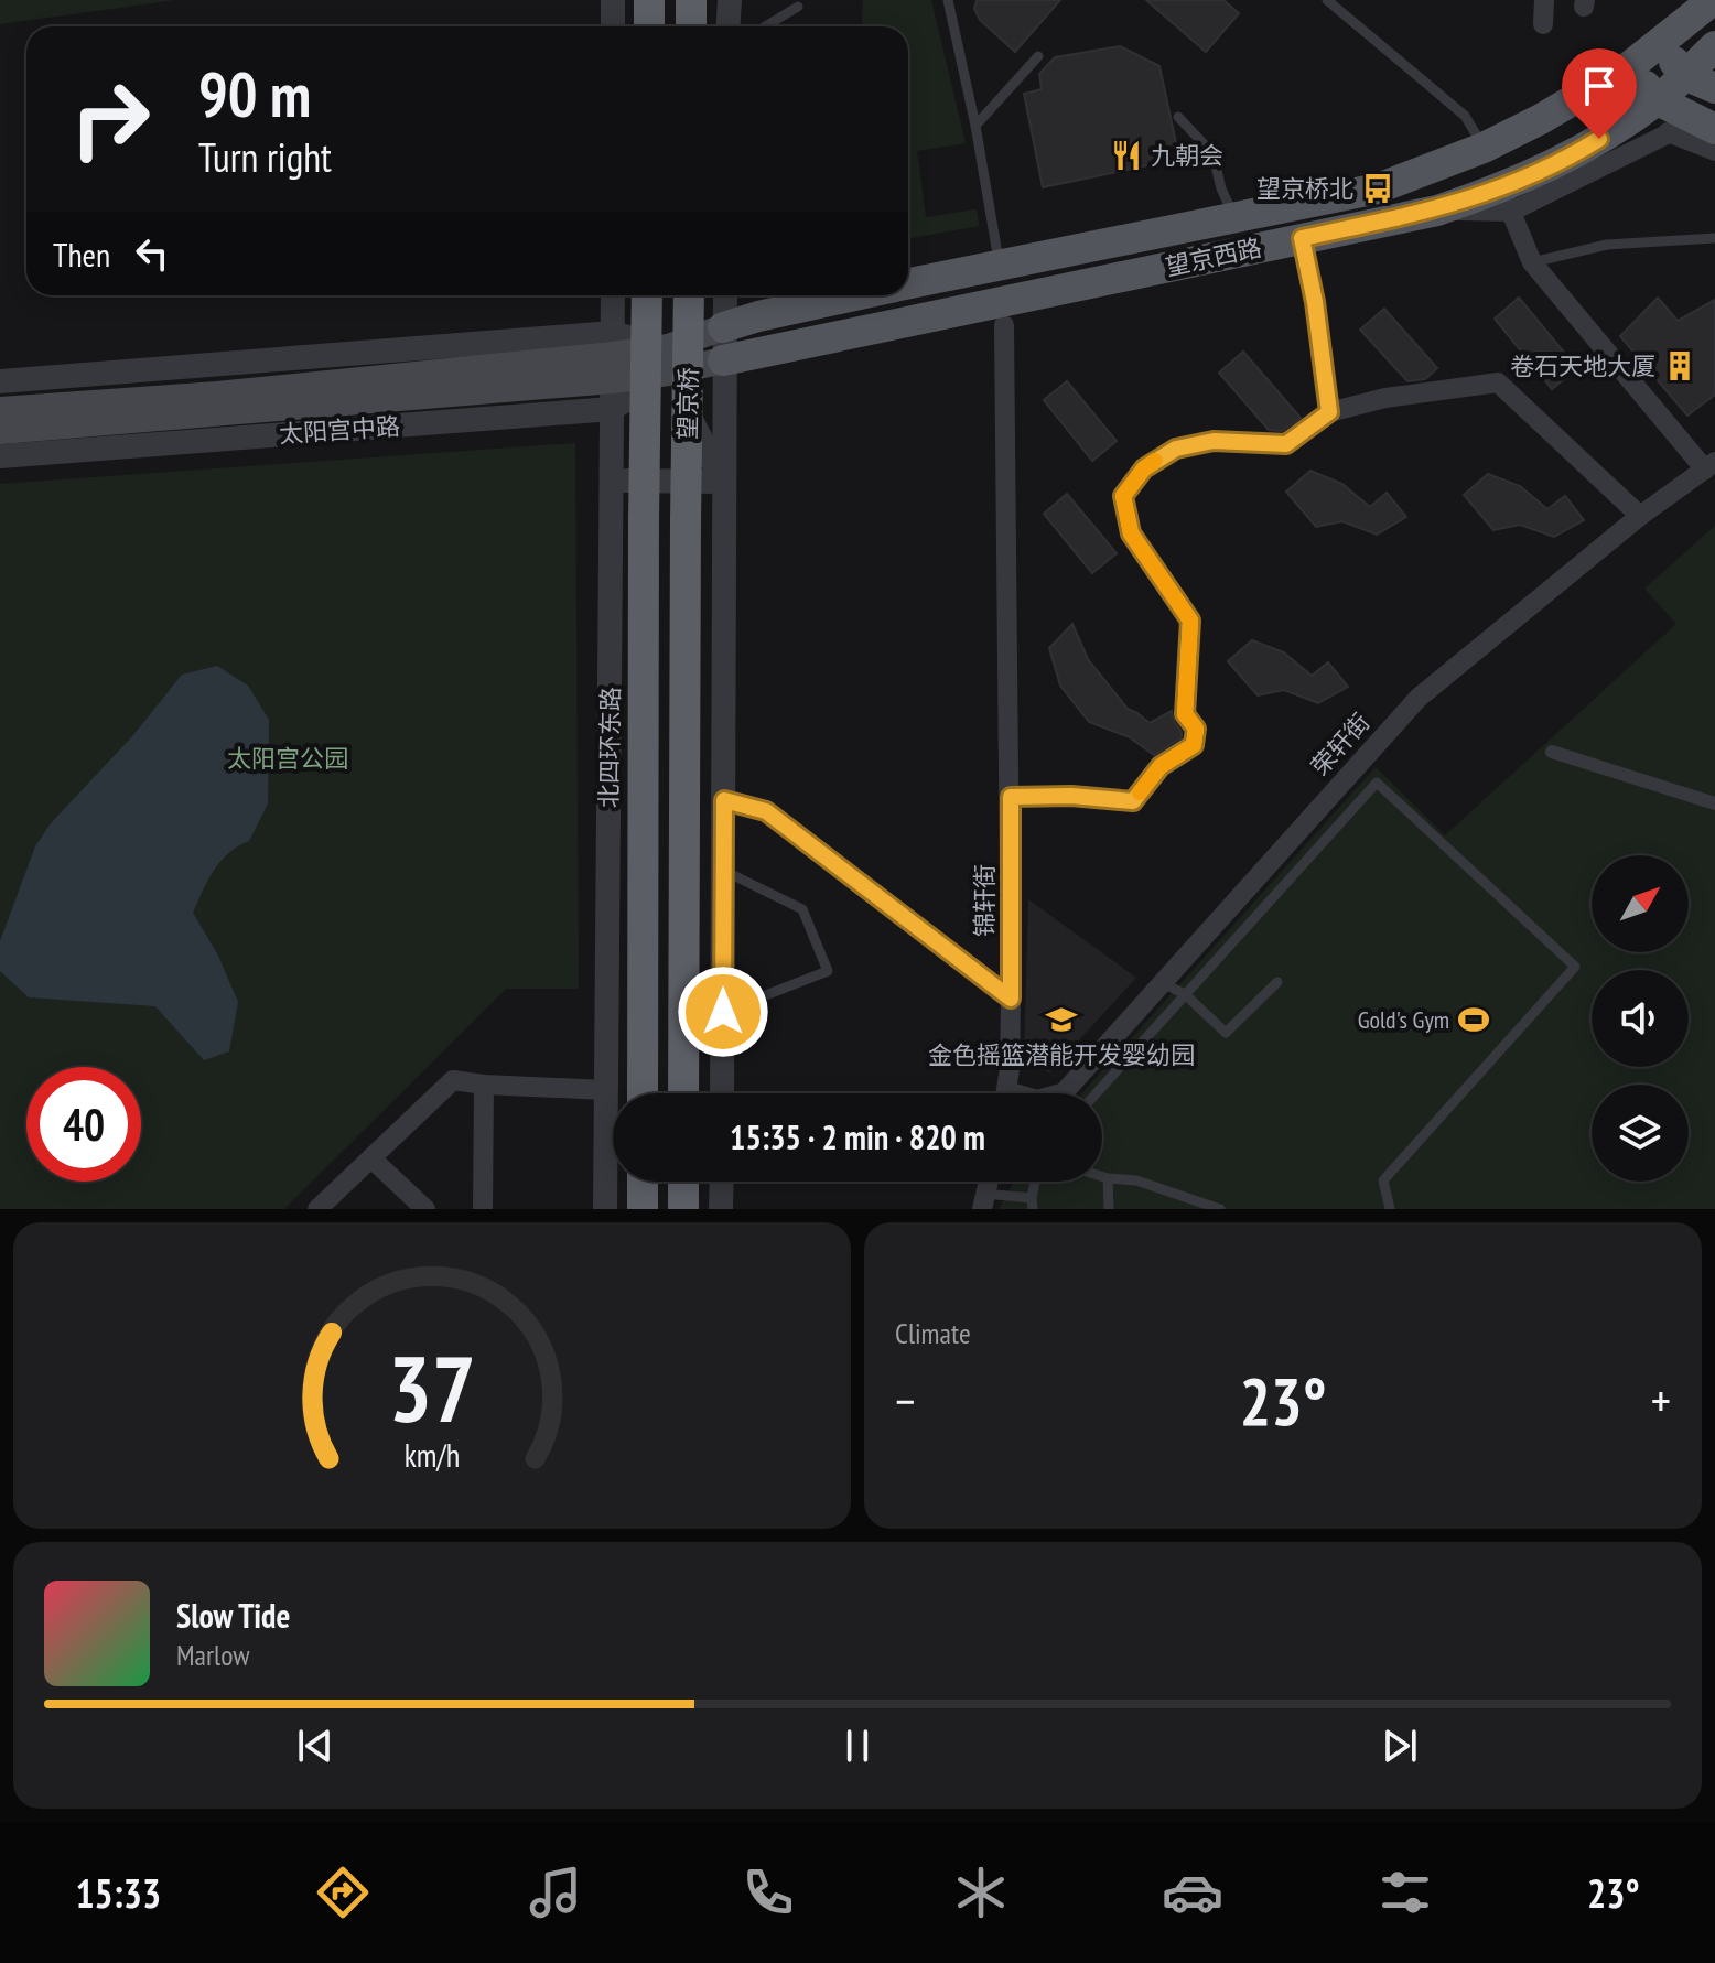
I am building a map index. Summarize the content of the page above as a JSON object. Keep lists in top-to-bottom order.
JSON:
{
  "streets": {
    "highway": ["望京桥", "北四环东路"],
    "main road": ["望京西路", "太阳宫中路"],
    "street": ["荣轩街", "锦轩街"]
  },
  "crossings": [
    ["望京桥", "北四环东路"],
    ["太阳宫中路", "北四环东路"]
  ],
  "parks": ["太阳宫公园"],
  "places": {
    "restaurant": ["九朝会"],
    "bus stop": ["望京桥北"],
    "building": ["卷石天地大厦"],
    "school or university": ["金色摇篮潜能开发婴幼园"],
    "sports": ["Gold's Gym"]
  },
  "north": "top right",
  "page": {
    "turn": ["90 m", "Turn right"],
    "then": "Then",
    "limit": "40",
    "trip": "15:35 · 2 min · 820 m",
    "tile": "Climate",
    "heat": ["−", "23°", "+"],
    "song": ["Slow Tide", "Marlow"],
    "tabs": ["15:33", "23°"],
    "gauge": ["37", "km/h"]
  }
}
